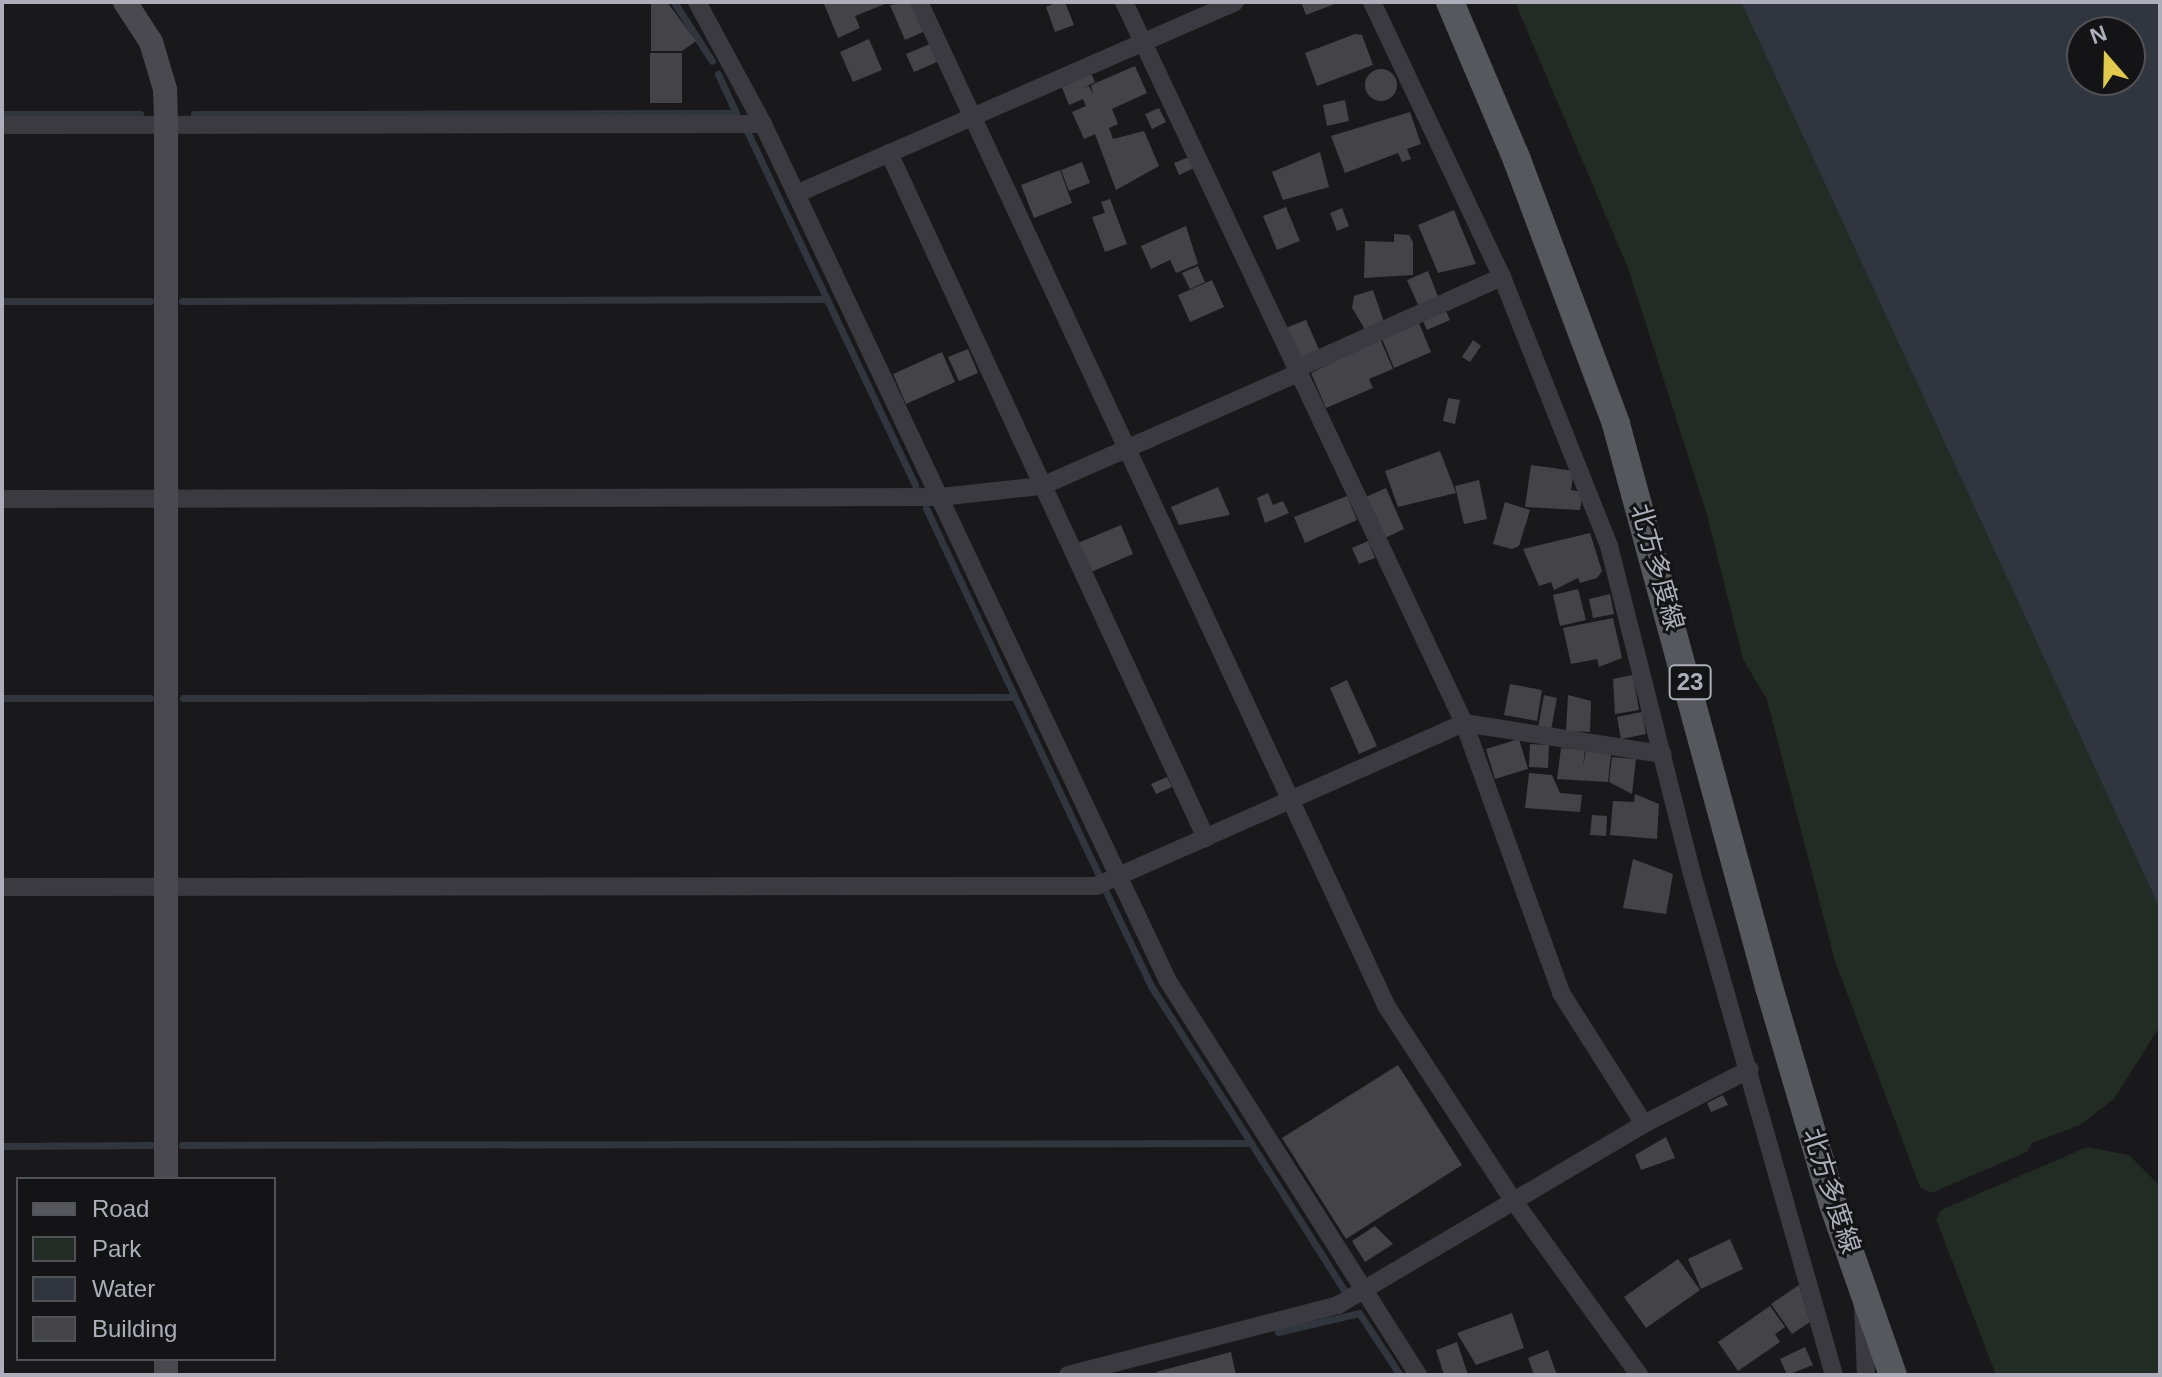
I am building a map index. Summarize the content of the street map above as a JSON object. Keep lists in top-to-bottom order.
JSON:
{
  "streets": {
    "main road": ["北方多度線", "23"]
  },
  "legend": [
    "Road",
    "Park",
    "Water",
    "Building"
  ],
  "north": "top"
}
